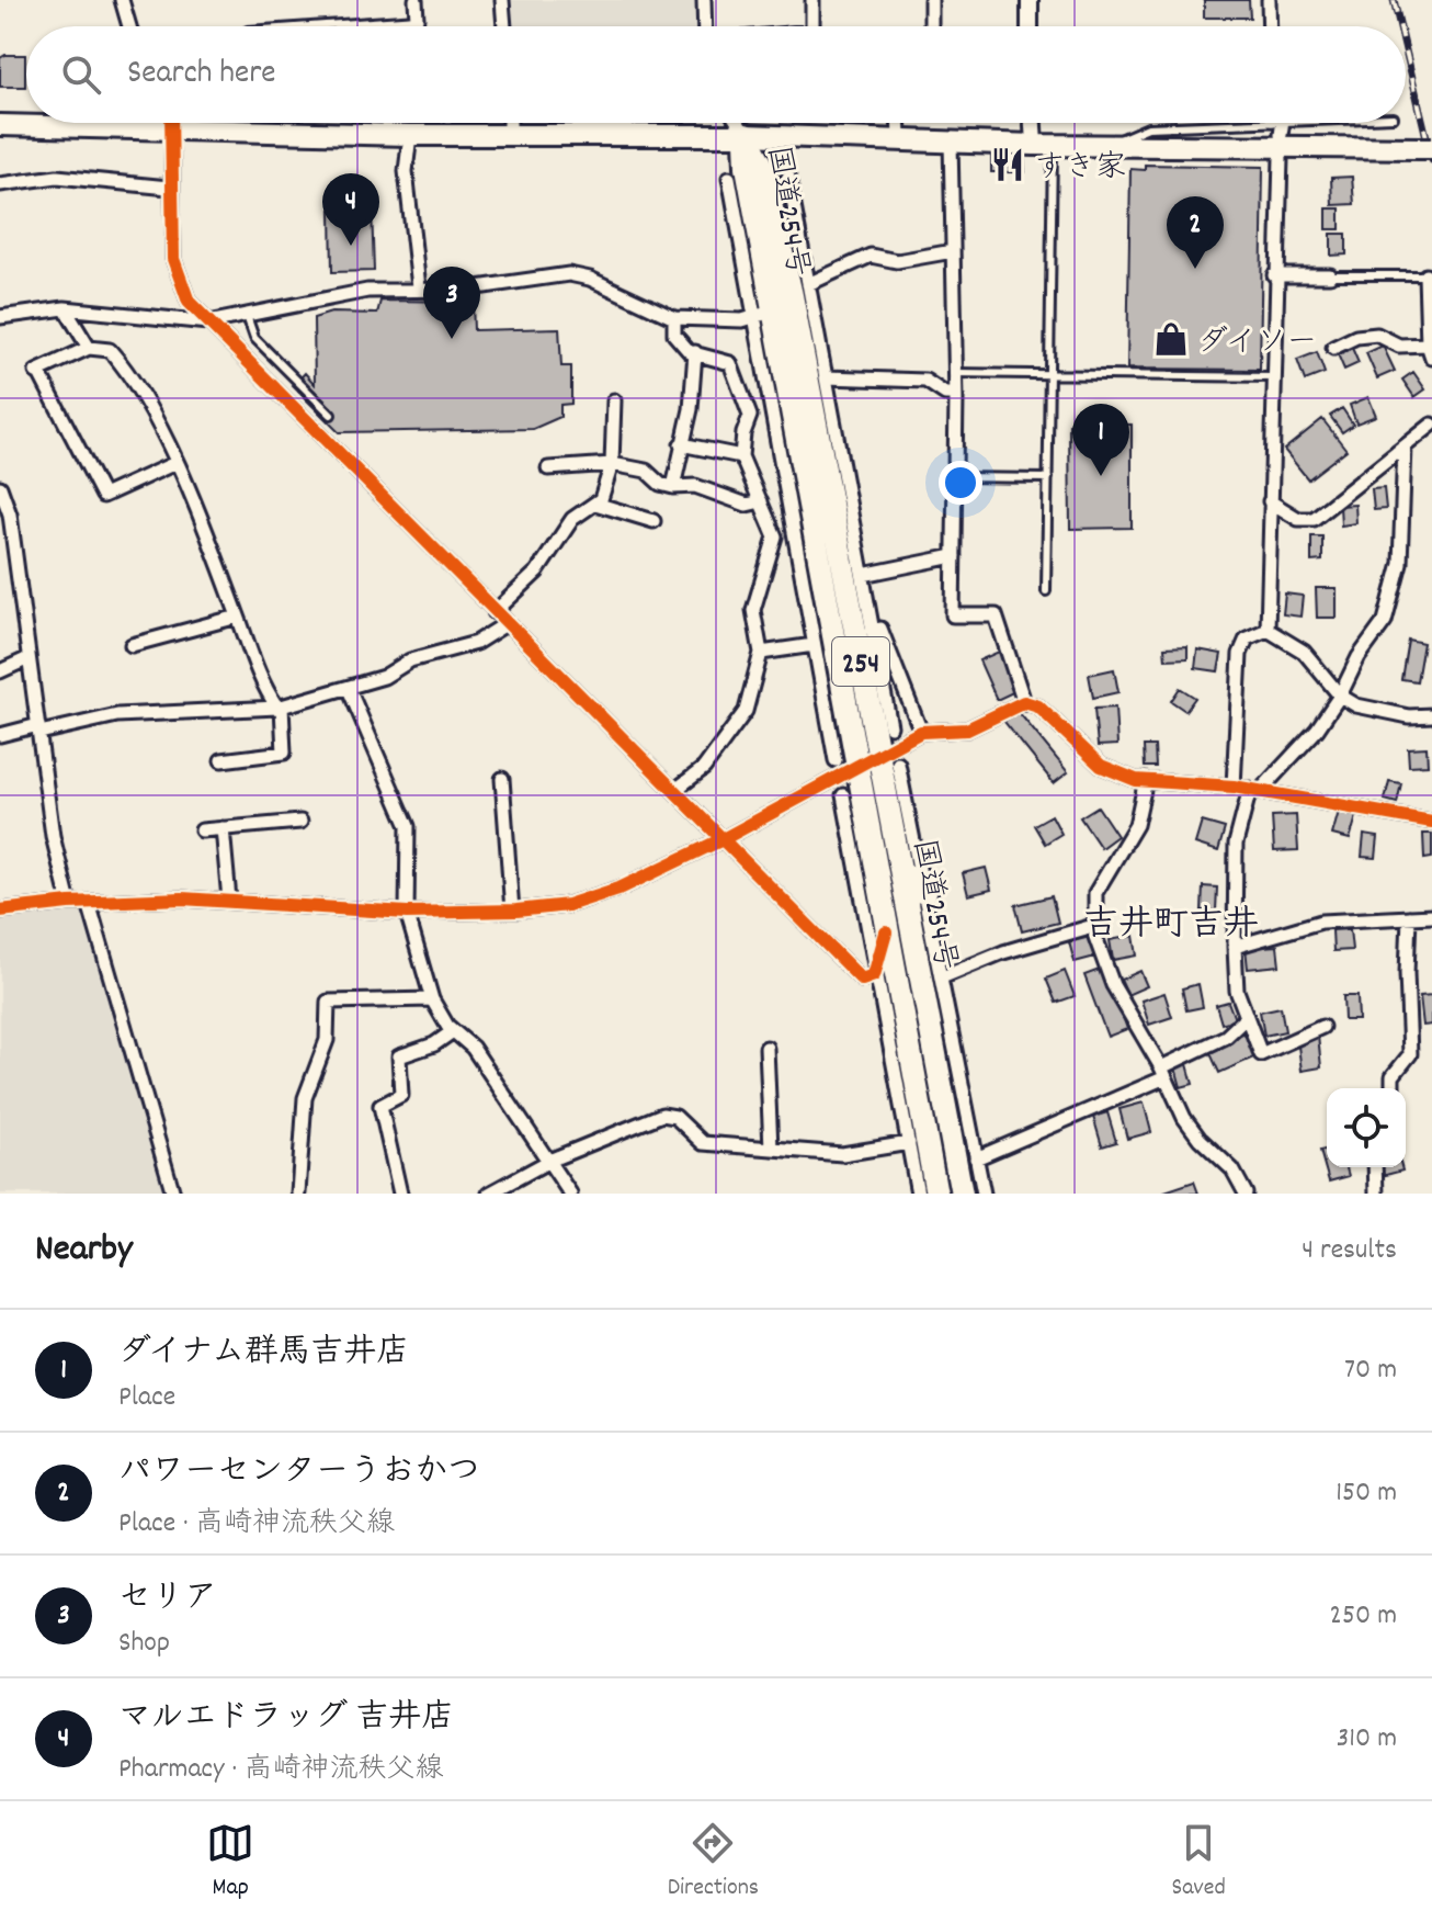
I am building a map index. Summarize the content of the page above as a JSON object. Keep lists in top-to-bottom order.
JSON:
{
  "streets": {
    "highway": ["国道254号", "254"]
  },
  "districts": ["吉井町吉井"],
  "places": {
    "restaurant": ["すき家"],
    "shop": ["ダイソー"]
  },
  "page": {
    "search": "Search here",
    "pins": [
      "4",
      "2",
      "3",
      "1"
    ],
    "heading": ["Nearby", "4 results"],
    "list": [
      {
        "mark": "1",
        "name": "ダイナム群馬吉井店",
        "note": "Place",
        "value": "70 m"
      },
      {
        "mark": "2",
        "name": "パワーセンターうおかつ",
        "note": "Place · 高崎神流秩父線",
        "value": "150 m"
      },
      {
        "mark": "3",
        "name": "セリア",
        "note": "Shop",
        "value": "250 m"
      },
      {
        "mark": "4",
        "name": "マルエドラッグ 吉井店",
        "note": "Pharmacy · 高崎神流秩父線",
        "value": "310 m"
      }
    ],
    "nav": ["Map", "Directions", "Saved"]
  }
}
